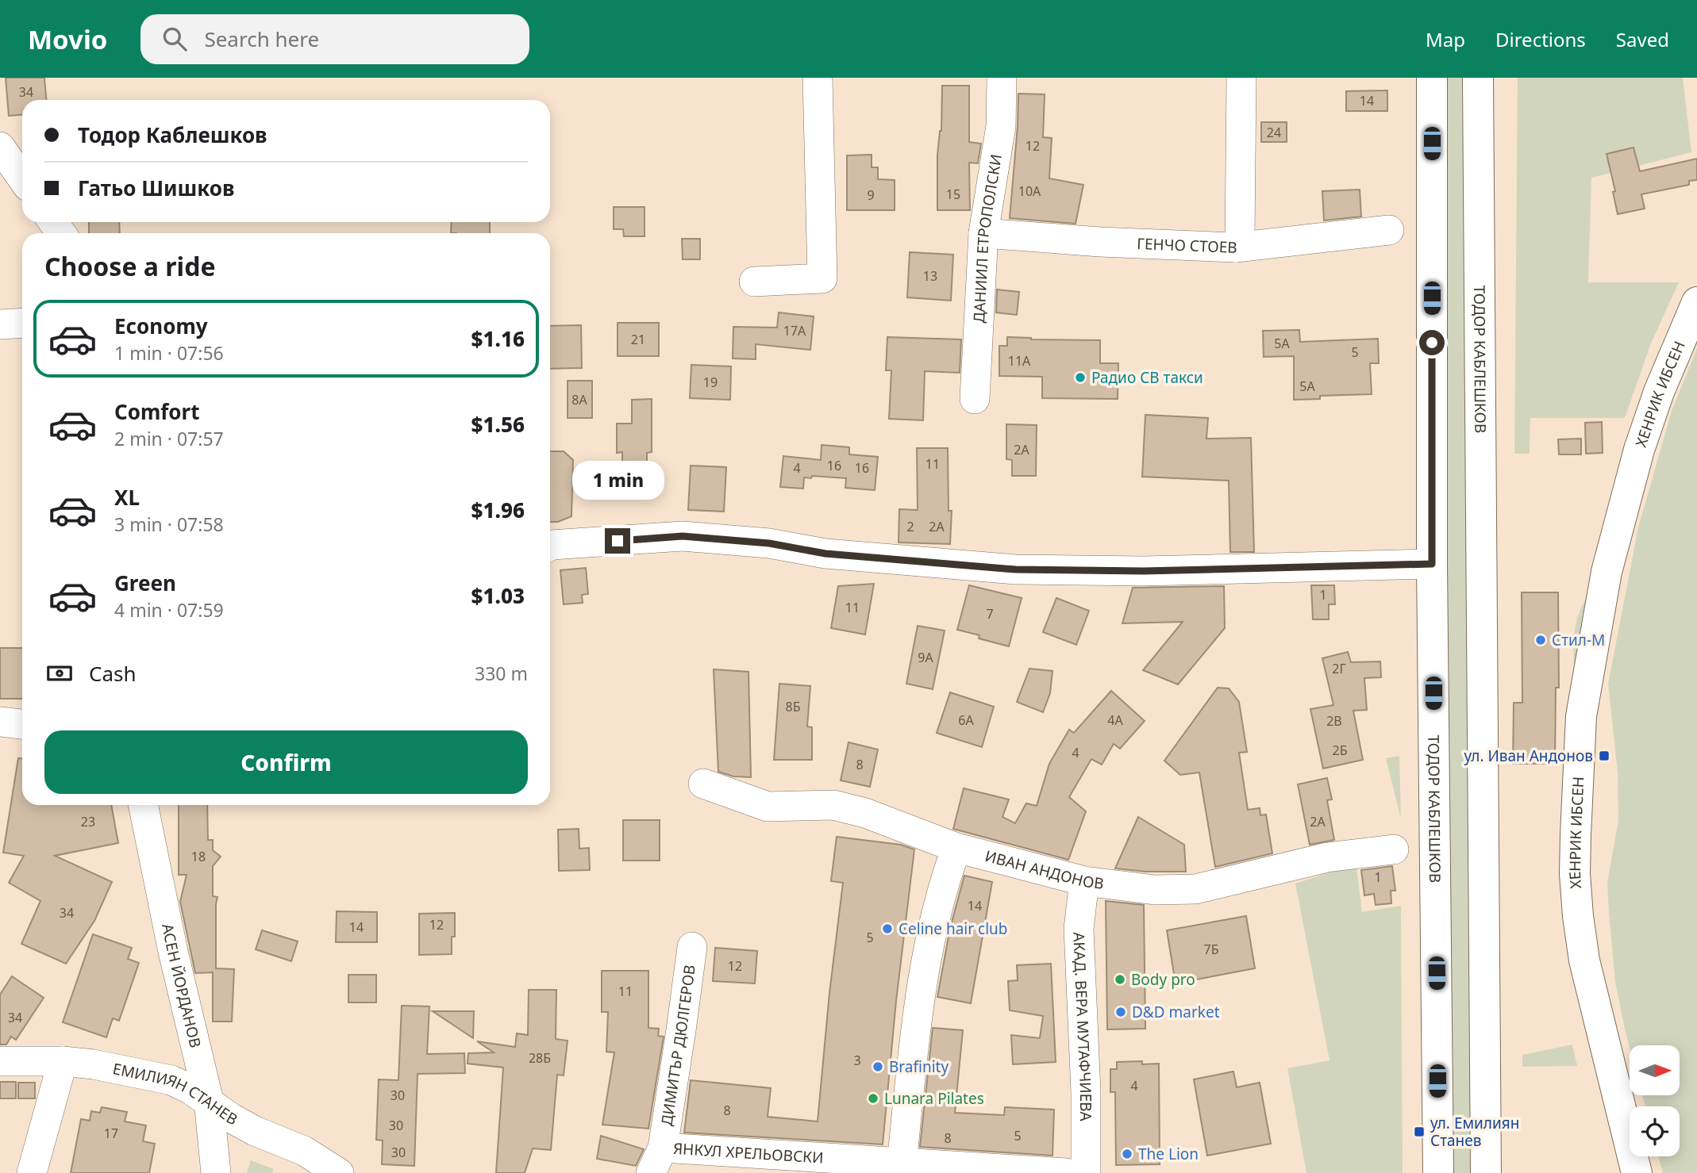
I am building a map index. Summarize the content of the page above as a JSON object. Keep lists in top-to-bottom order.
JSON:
{
  "streets": {
    "main road": ["ТОДОР КАБЛЕШКОВ", "ХЕНРИК ИБСЕН"],
    "street": [
      "ДАНИИЛ ЕТРОПОЛСКИ",
      "ГЕНЧО СТОЕВ",
      "ИВАН АНДОНОВ",
      "АСЕН ЙОРДАНОВ",
      "АКАД. ВЕРА МУТАФЧИЕВА",
      "ДИМИТЪР ДЮЛГЕРОВ",
      "ЕМИЛИЯН СТАНЕВ",
      "ЯНКУЛ ХРЕЛЬОВСКИ"
    ]
  },
  "crossings": [
    ["ДАНИИЛ ЕТРОПОЛСКИ", "ГЕНЧО СТОЕВ"],
    ["ИВАН АНДОНОВ", "АКАД. ВЕРА МУТАФЧИЕВА"],
    ["АСЕН ЙОРДАНОВ", "ЕМИЛИЯН СТАНЕВ"],
    ["ДИМИТЪР ДЮЛГЕРОВ", "ЯНКУЛ ХРЕЛЬОВСКИ"]
  ],
  "places": {
    "other": [
      "Радио СВ такси",
      "Стил-М",
      "Celine hair club",
      "Body pro",
      "D&D market",
      "Brafinity",
      "Lunara Pilates",
      "The Lion"
    ],
    "transit": ["ул. Иван Андонов", "ул. Емилиян Станев"]
  },
  "house_numbers": [
    "34",
    "14",
    "24",
    "12",
    "10А",
    "15",
    "9",
    "13",
    "17А",
    "21",
    "5А",
    "5",
    "11А",
    "19",
    "5А",
    "8А",
    "2А",
    "11",
    "16",
    "4",
    "16",
    "2",
    "2А",
    "1",
    "11",
    "7",
    "9А",
    "2Г",
    "8Б",
    "6А",
    "4А",
    "2В",
    "2Б",
    "4",
    "8",
    "23",
    "2А",
    "18",
    "1",
    "14",
    "34",
    "12",
    "14",
    "5",
    "7Б",
    "12",
    "11",
    "34",
    "28Б",
    "3",
    "4",
    "30",
    "8",
    "30",
    "17",
    "5",
    "8",
    "30"
  ],
  "north": "right",
  "page": {
    "header": "Movio",
    "search": "Search here",
    "nav": ["Map", "Directions", "Saved"],
    "banner": ["Тодор Каблешков", "Гатьо Шишков"],
    "heading": "Choose a ride",
    "list": [
      {
        "name": "Economy",
        "note": "1 min · 07:56",
        "value": "$1.16"
      },
      {
        "name": "Comfort",
        "note": "2 min · 07:57",
        "value": "$1.56"
      },
      {
        "name": "XL",
        "note": "3 min · 07:58",
        "value": "$1.96"
      },
      {
        "name": "Green",
        "note": "4 min · 07:59",
        "value": "$1.03"
      }
    ],
    "bubble": "1 min",
    "pay": ["Cash", "330 m"],
    "buttons": "Confirm"
  }
}
